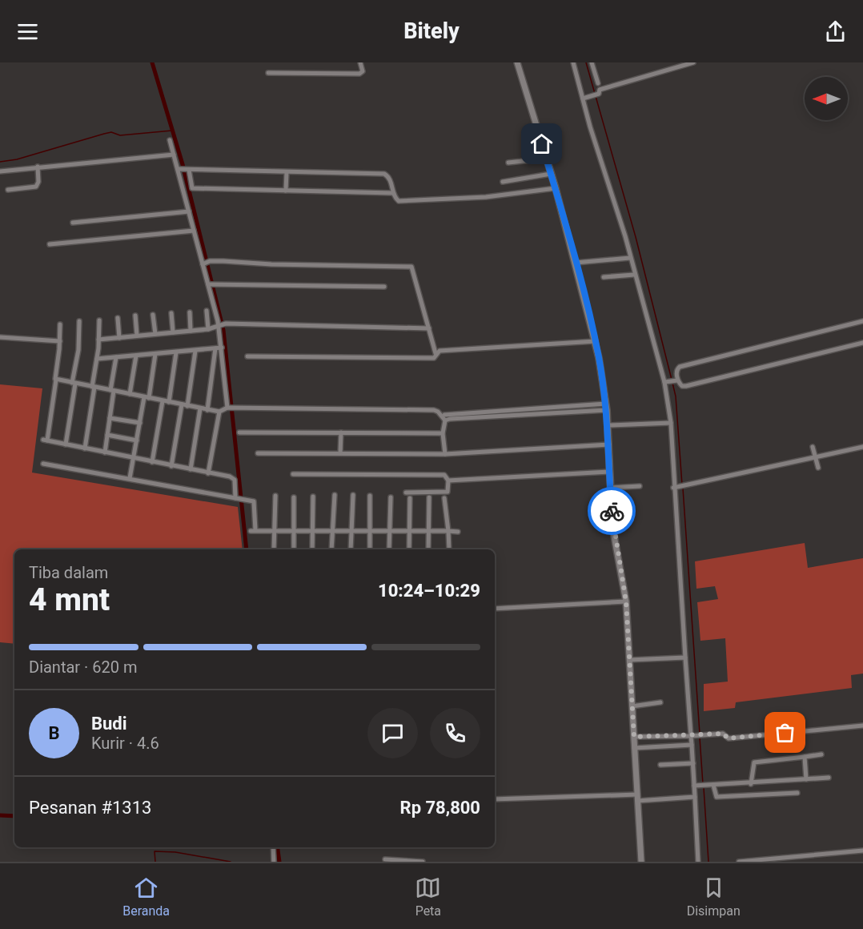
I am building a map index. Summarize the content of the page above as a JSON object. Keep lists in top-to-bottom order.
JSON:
{
  "north": "left",
  "page": {
    "header": "Bitely",
    "heading": ["4 mnt", "Tiba dalam", "10:24–10:29"],
    "panel": [
      "Budi",
      "Kurir · 4.6",
      "Pesanan #1313",
      "Rp 78,800"
    ],
    "bar": "Diantar · 620 m",
    "round": "B",
    "tabs": ["Beranda", "Peta", "Disimpan"]
  }
}
